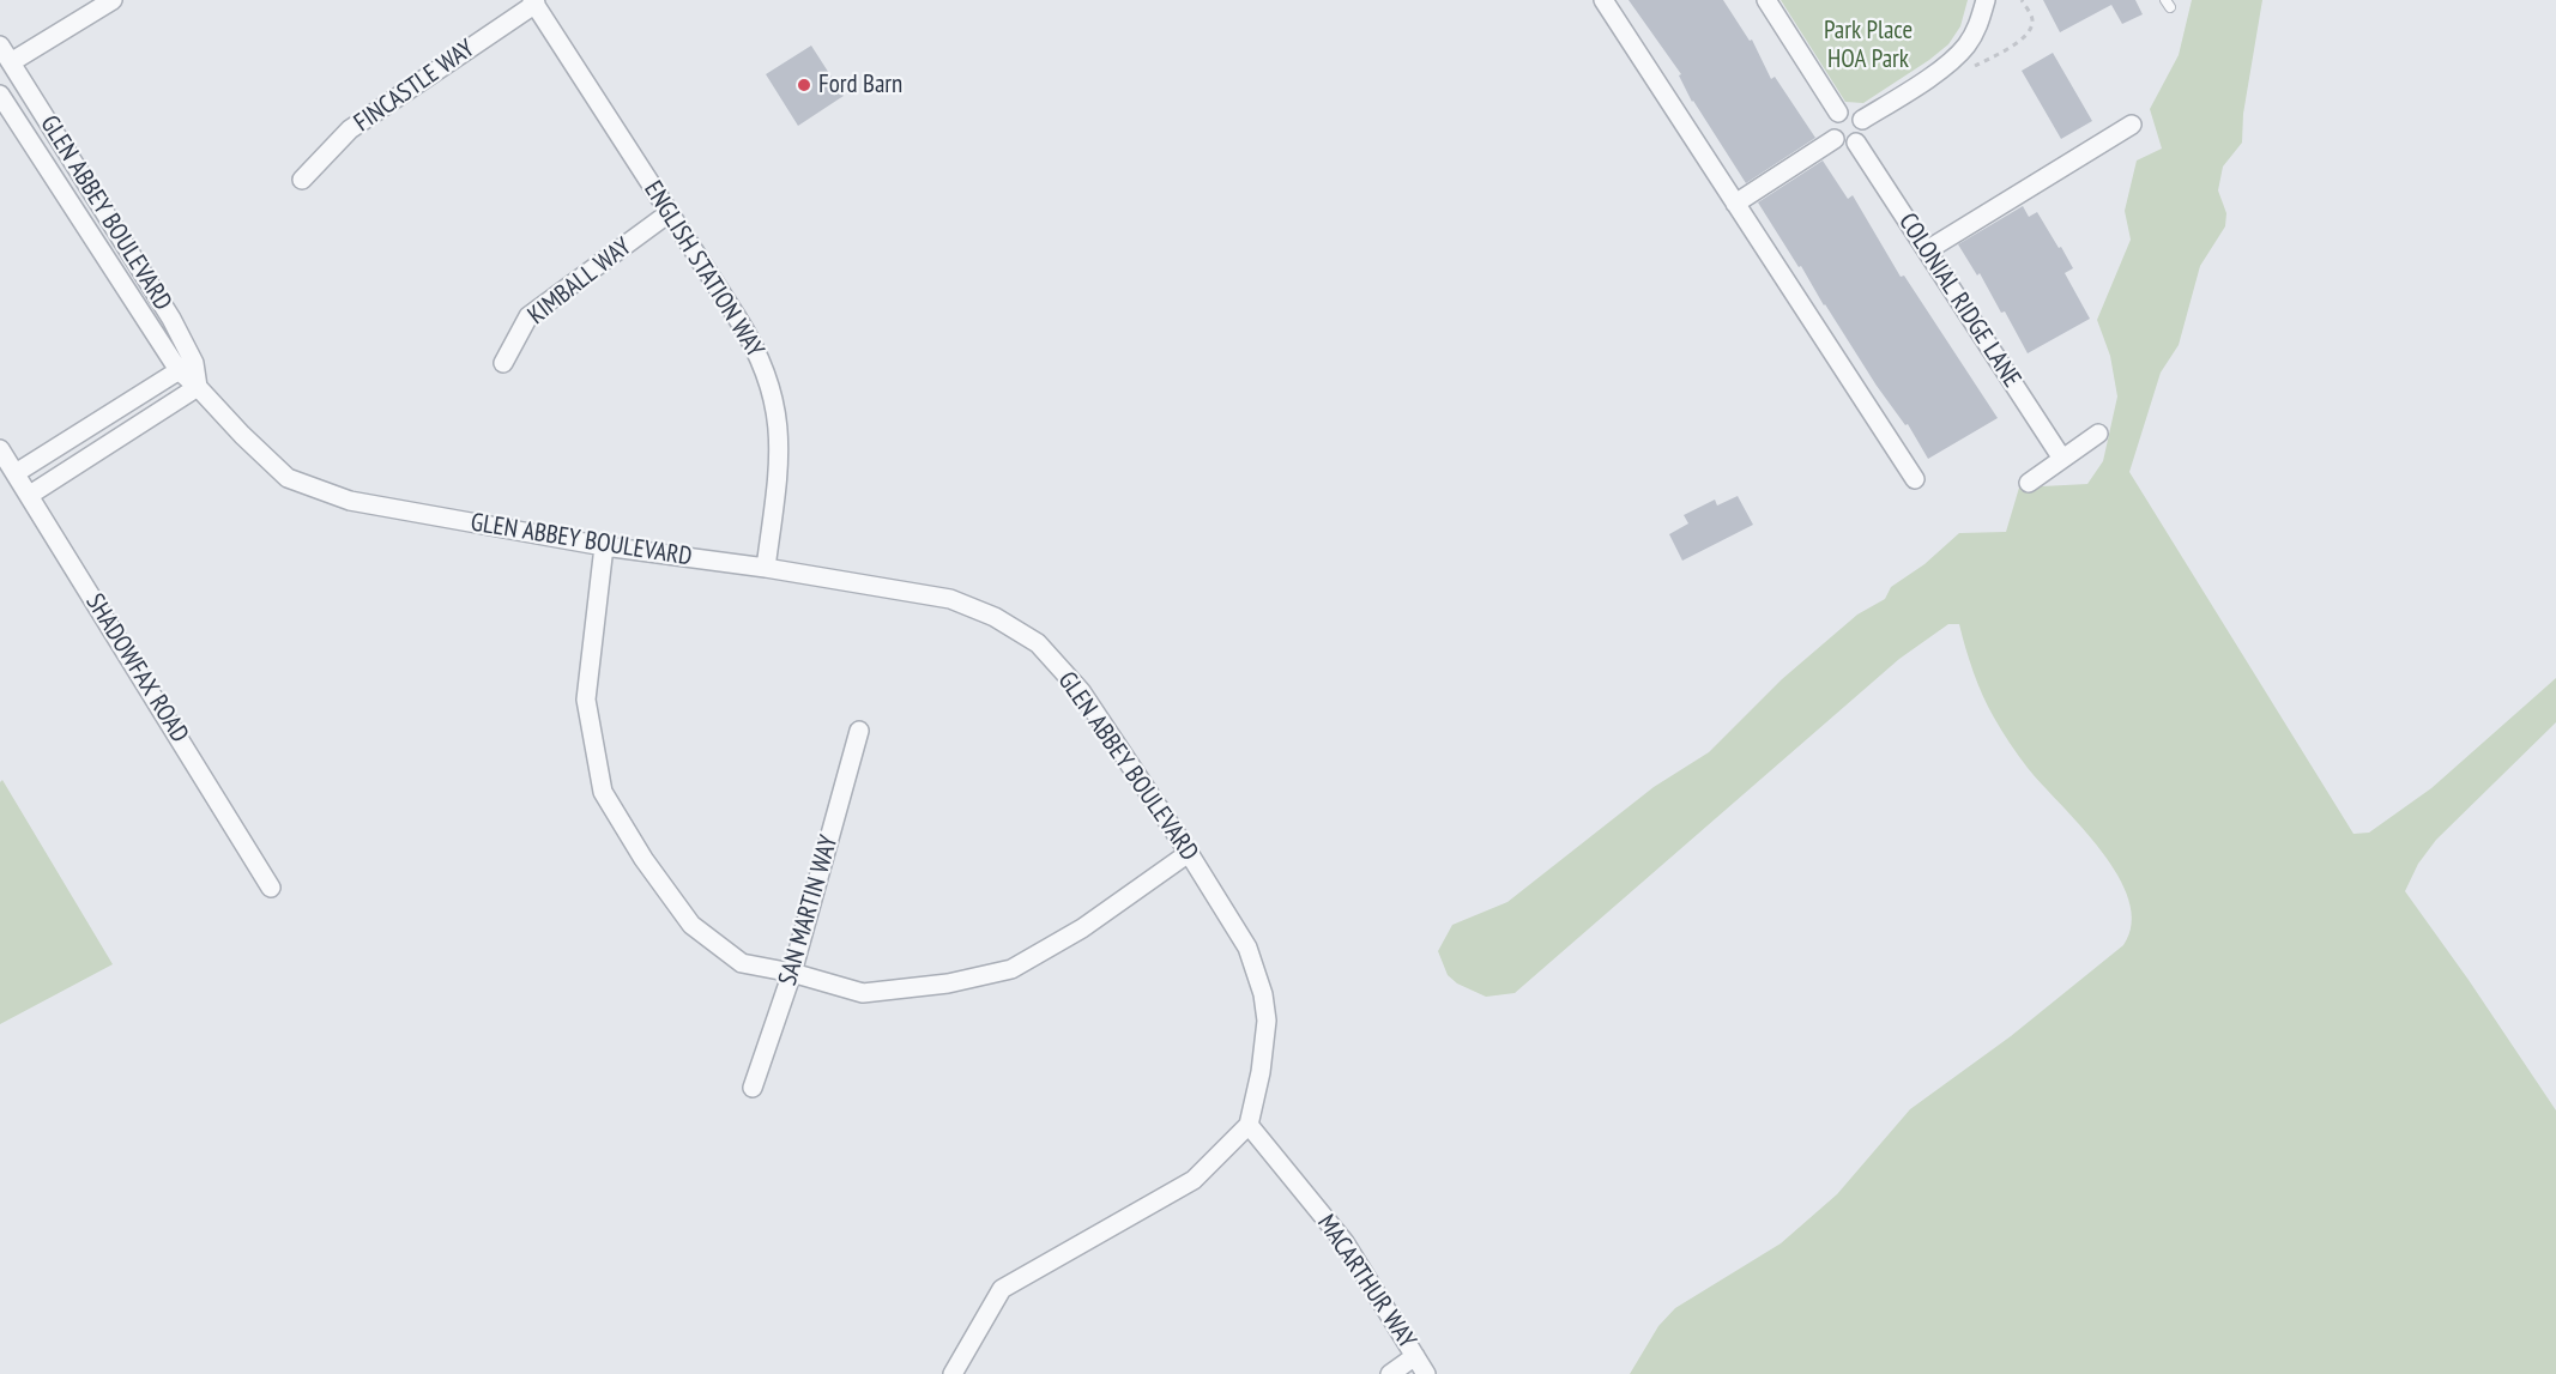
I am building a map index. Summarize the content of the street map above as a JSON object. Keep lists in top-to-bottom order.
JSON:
{
  "streets": {
    "street": [
      "FINCASTLE WAY",
      "GLEN ABBEY BOULEVARD",
      "ENGLISH STATION WAY",
      "KIMBALL WAY",
      "COLONIAL RIDGE LANE",
      "SHADOWFAX ROAD",
      "SAN MARTIN WAY",
      "MACARTHUR WAY"
    ]
  },
  "crossings": [
    ["FINCASTLE WAY", "ENGLISH STATION WAY"],
    ["GLEN ABBEY BOULEVARD", "ENGLISH STATION WAY"],
    ["GLEN ABBEY BOULEVARD", "MACARTHUR WAY"],
    ["ENGLISH STATION WAY", "KIMBALL WAY"]
  ],
  "parks": ["Park Place HOA Park"],
  "places": ["Ford Barn"]
}
